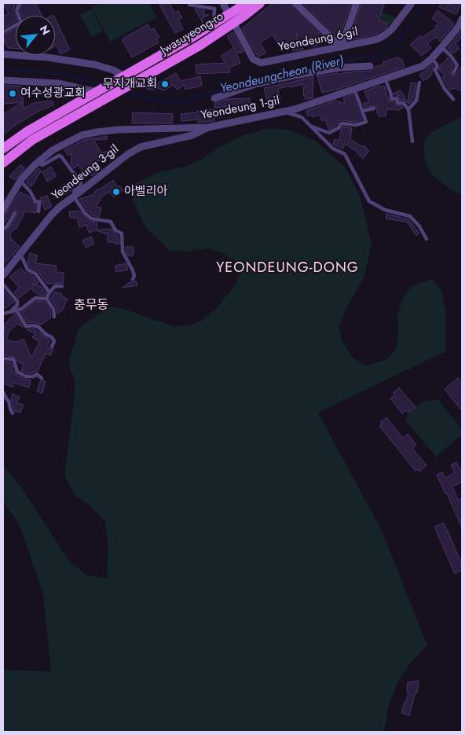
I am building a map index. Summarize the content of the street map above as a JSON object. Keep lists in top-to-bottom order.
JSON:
{
  "streets": {
    "main road": ["Jwasuyeong-ro"],
    "street": ["Yeondeung 6-gil", "Yeondeung 1-gil", "Yeondeung 3-gil"]
  },
  "crossings": [
    ["Jwasuyeong-ro", "Yeondeung 6-gil"],
    ["Yeondeung 1-gil", "Yeondeung 3-gil"]
  ],
  "districts": ["YEONDEUNG-DONG", "충무동"],
  "water": ["Yeondeungcheon (River)"],
  "places": ["무지개교회", "여수성광교회", "아벨리아"],
  "north": "top right"
}
